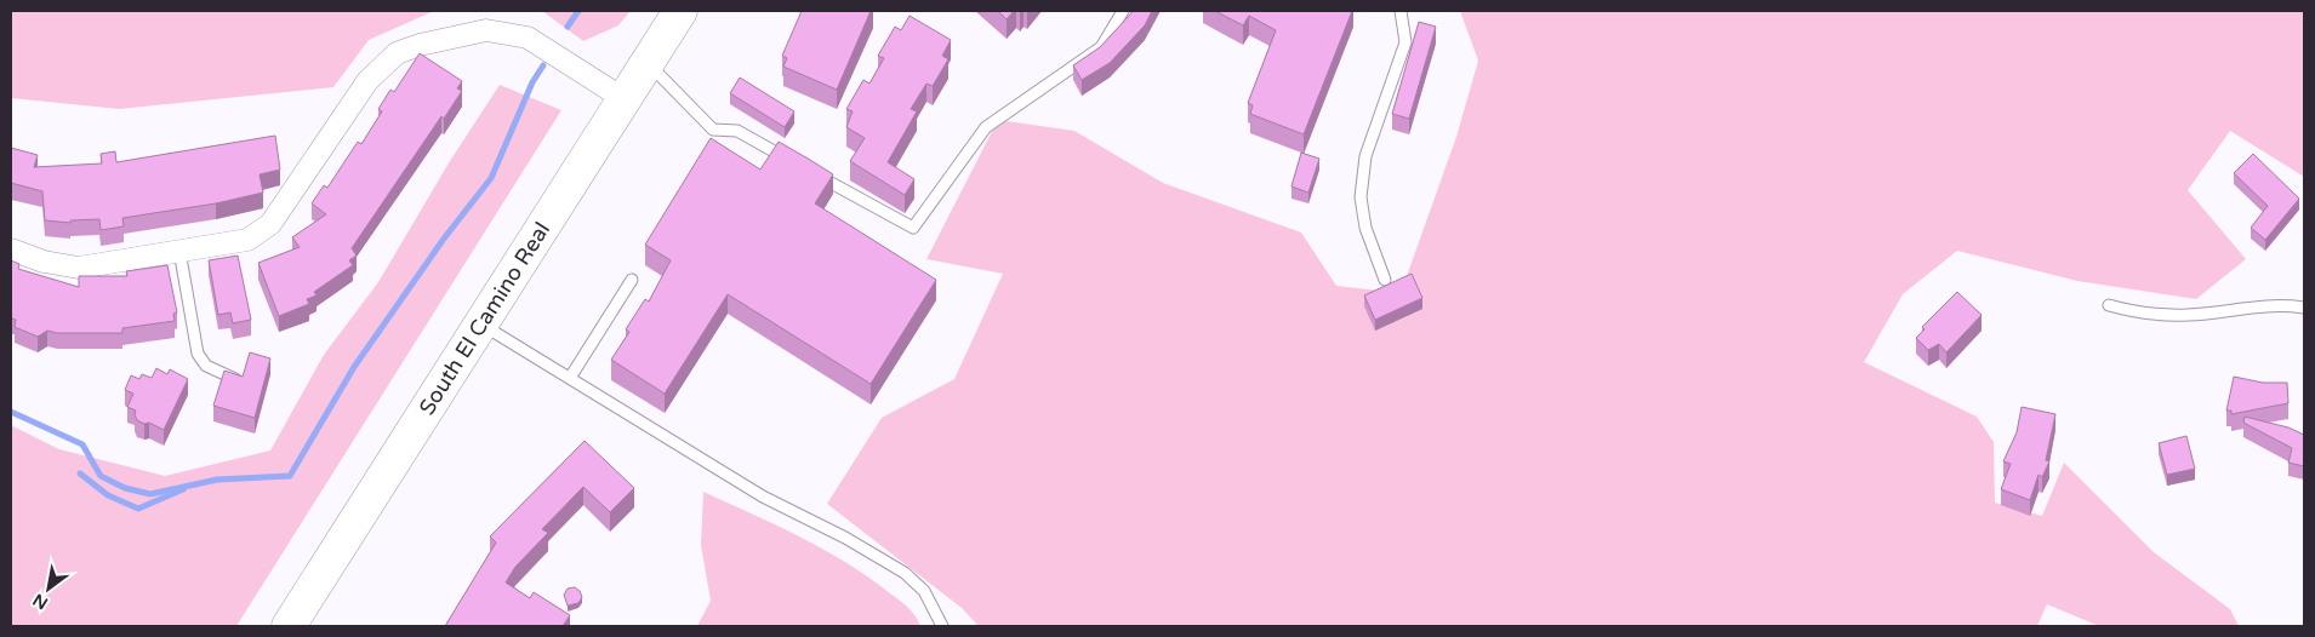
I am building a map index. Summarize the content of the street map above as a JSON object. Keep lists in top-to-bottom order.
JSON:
{
  "streets": {
    "main road": ["South El Camino Real"]
  },
  "north": "bottom left"
}
